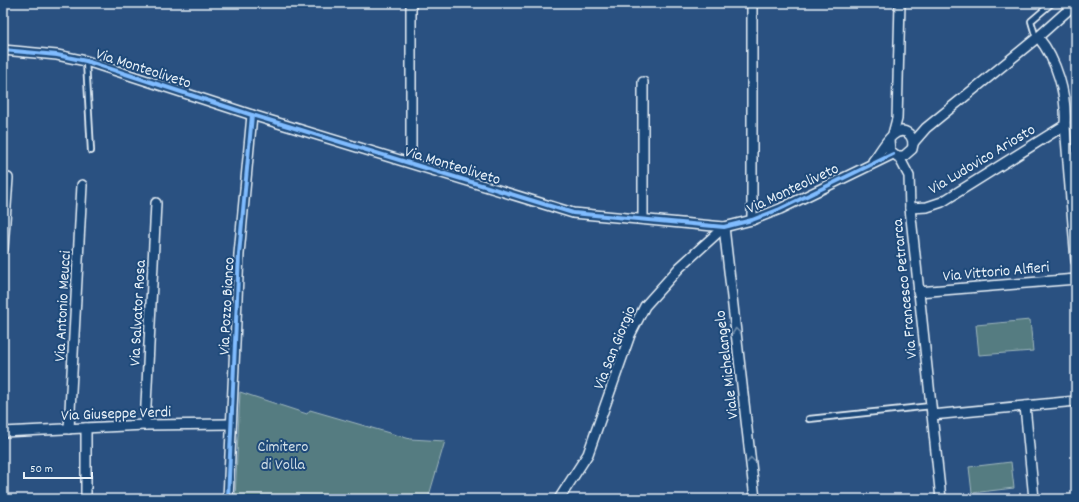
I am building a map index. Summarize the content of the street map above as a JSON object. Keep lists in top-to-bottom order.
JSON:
{
  "streets": {
    "street": [
      "Via Monteoliveto",
      "Via Ludovico Ariosto",
      "Via Vittorio Alfieri",
      "Via Francesco Petrarca",
      "Via Antonio Meucci",
      "Via Pozzo Bianco",
      "Via Salvator Rosa",
      "Via San Giorgio",
      "Viale Michelangelo",
      "Via Giuseppe Verdi"
    ]
  },
  "crossings": [
    ["Via Monteoliveto", "Via Francesco Petrarca"],
    ["Via Monteoliveto", "Via Pozzo Bianco"],
    ["Via Monteoliveto", "Via San Giorgio"],
    ["Via Monteoliveto", "Viale Michelangelo"],
    ["Via Ludovico Ariosto", "Via Francesco Petrarca"],
    ["Via Vittorio Alfieri", "Via Francesco Petrarca"],
    ["Via Antonio Meucci", "Via Giuseppe Verdi"],
    ["Via Pozzo Bianco", "Via Giuseppe Verdi"],
    ["Via Salvator Rosa", "Via Giuseppe Verdi"],
    ["Via San Giorgio", "Viale Michelangelo"]
  ],
  "one_way": ["Viale Michelangelo"],
  "parks": ["Cimitero di Volla"],
  "scale_bar": "50 m"
}
